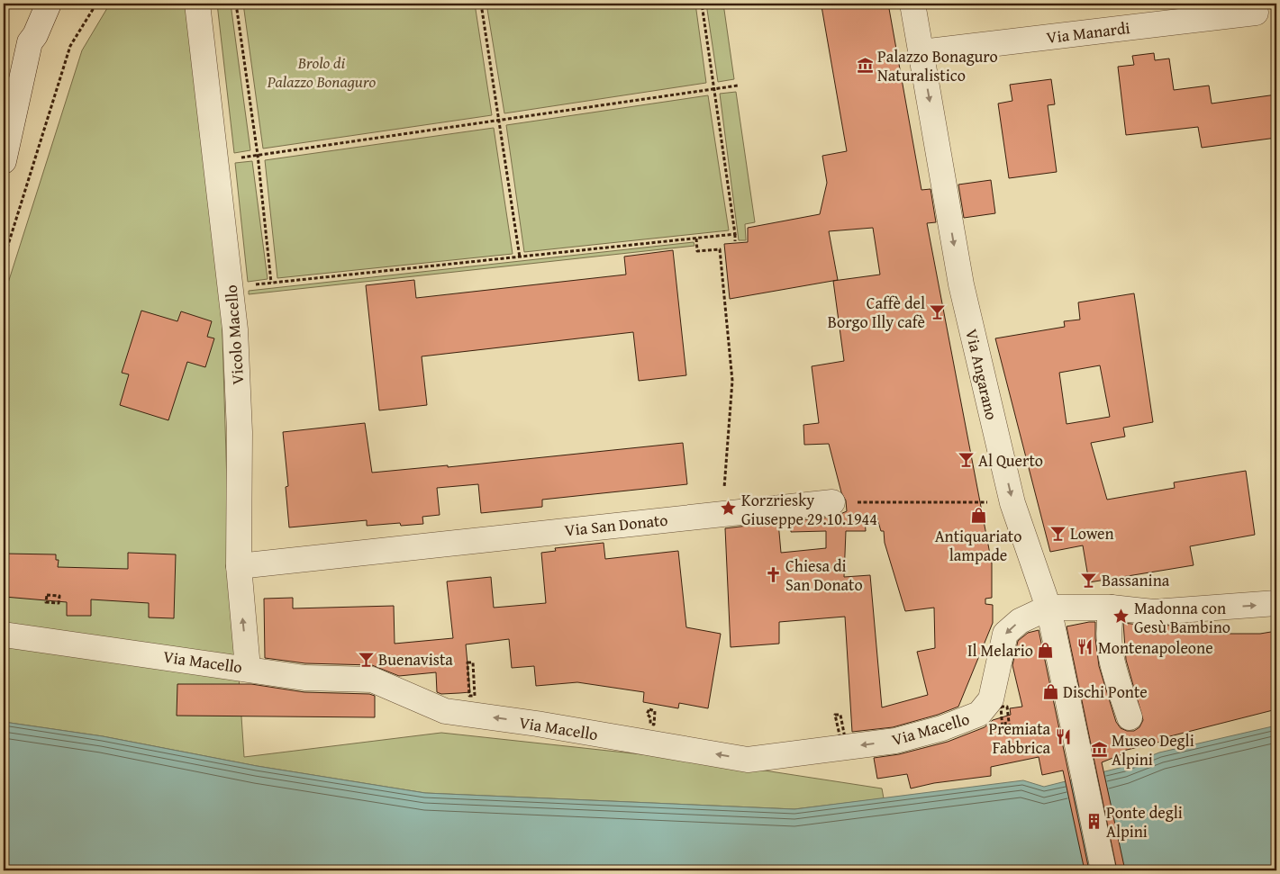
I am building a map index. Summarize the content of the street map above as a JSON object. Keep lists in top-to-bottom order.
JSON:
{
  "streets": {
    "street": [
      "Via Manardi",
      "Vicolo Macello",
      "Via Angarano",
      "Via San Donato",
      "Via Macello"
    ]
  },
  "crossings": [
    ["Via Manardi", "Via Angarano"],
    ["Vicolo Macello", "Via San Donato"],
    ["Vicolo Macello", "Via Macello"],
    ["Via Angarano", "Via Macello"]
  ],
  "one_way": ["Via Angarano", "Via Macello"],
  "parks": ["Brolo di Palazzo Bonaguro"],
  "places": {
    "museum": ["Palazzo Bonaguro Naturalistico", "Museo Degli Alpini"],
    "bar": [
      "Caffè del Borgo Illy cafè",
      "Al Querto",
      "Lowen",
      "Bassanina",
      "Buenavista"
    ],
    "place": ["Korzriesky Giuseppe 29.10.1944", "Madonna con Gesù Bambino"],
    "shop": ["Antiquariato lampade", "Il Melario", "Dischi Ponte"],
    "church": ["Chiesa di San Donato"],
    "restaurant": ["Montenapoleone", "Premiata Fabbrica"],
    "building": ["Ponte degli Alpini"]
  }
}
